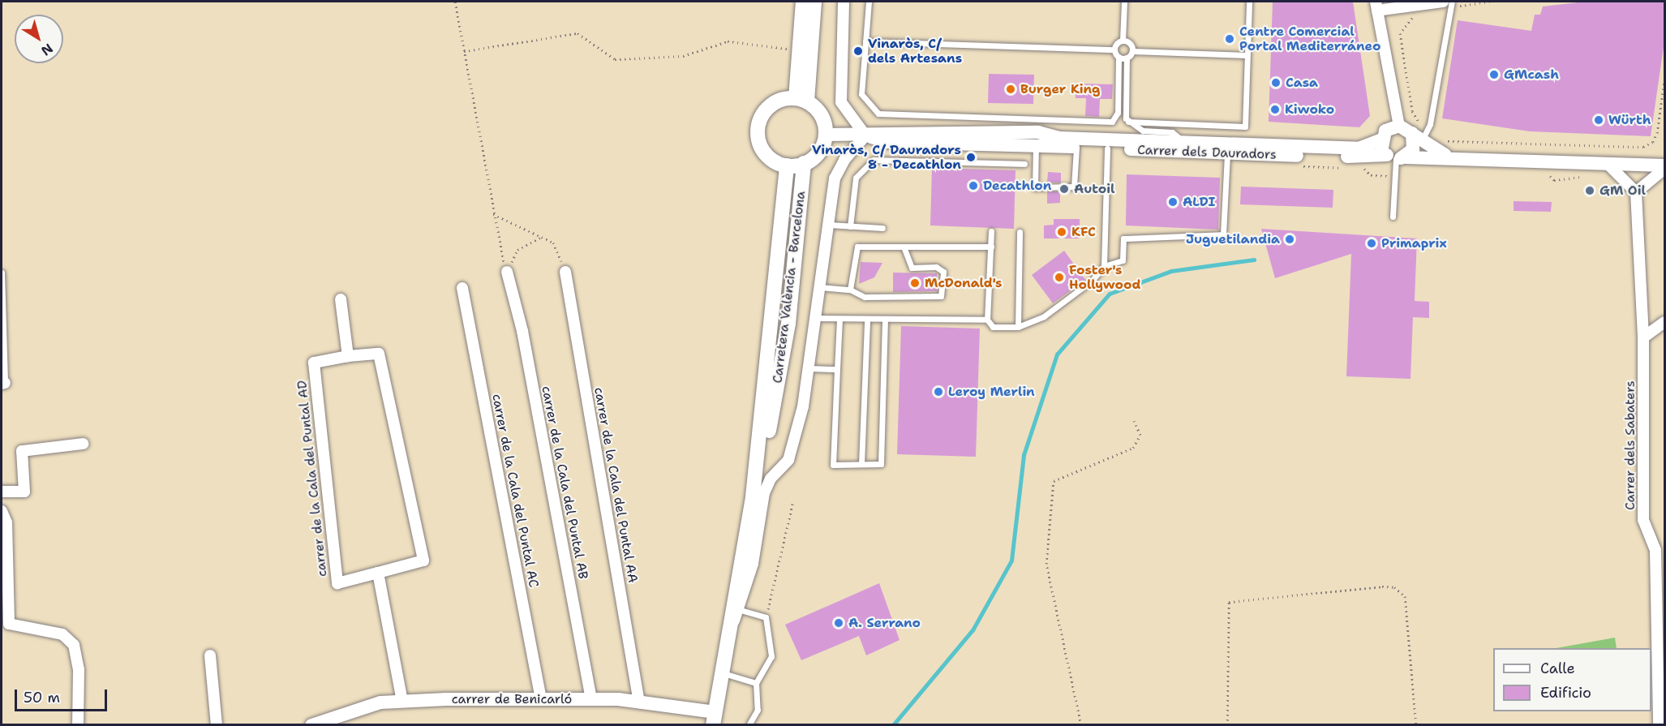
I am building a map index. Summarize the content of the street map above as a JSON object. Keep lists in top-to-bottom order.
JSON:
{
  "streets": {
    "main road": ["Carretera València - Barcelona"],
    "street": [
      "Carrer dels Dauradors",
      "Carrer dels Sabaters",
      "carrer de la Cala del Puntal AD",
      "carrer de la Cala del Puntal AB",
      "carrer de la Cala del Puntal AA",
      "carrer de la Cala del Puntal AC",
      "carrer de Benicarló"
    ]
  },
  "crossings": [
    ["Carrer dels Dauradors", "Carretera València - Barcelona"],
    ["Carretera València - Barcelona", "carrer de Benicarló"],
    ["carrer de la Cala del Puntal AB", "carrer de Benicarló"],
    ["carrer de la Cala del Puntal AA", "carrer de Benicarló"],
    ["carrer de la Cala del Puntal AC", "carrer de Benicarló"]
  ],
  "places": [
    "Centre Comercial Portal Mediterráneo",
    "Vinaròs, C/ dels Artesans",
    "GMcash",
    "Casa",
    "Burger King",
    "Kiwoko",
    "Würth",
    "Vinaròs, C/ Dauradors 8 - Decathlon",
    "Decathlon",
    "Autoil",
    "GM Oil",
    "ALDI",
    "KFC",
    "Juguetilandia",
    "Primaprix",
    "Foster's Hollywood",
    "McDonald's",
    "Leroy Merlin",
    "A. Serrano"
  ],
  "legend": ["Calle", "Edificio"],
  "scale_bar": "50 m",
  "north": "bottom right"
}
